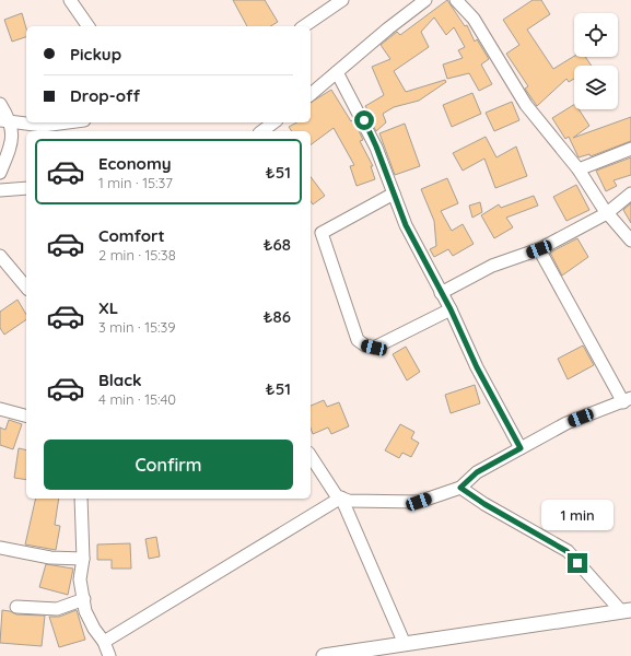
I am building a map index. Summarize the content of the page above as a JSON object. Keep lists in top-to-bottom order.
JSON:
{
  "page": {
    "banner": ["Pickup", "Drop-off"],
    "list": [
      {
        "name": "Economy",
        "note": "1 min · 15:37",
        "value": "₺51"
      },
      {
        "name": "Comfort",
        "note": "2 min · 15:38",
        "value": "₺68"
      },
      {
        "name": "XL",
        "note": "3 min · 15:39",
        "value": "₺86"
      },
      {
        "name": "Black",
        "note": "4 min · 15:40",
        "value": "₺51"
      }
    ],
    "buttons": "Confirm",
    "bubble": "1 min"
  }
}
